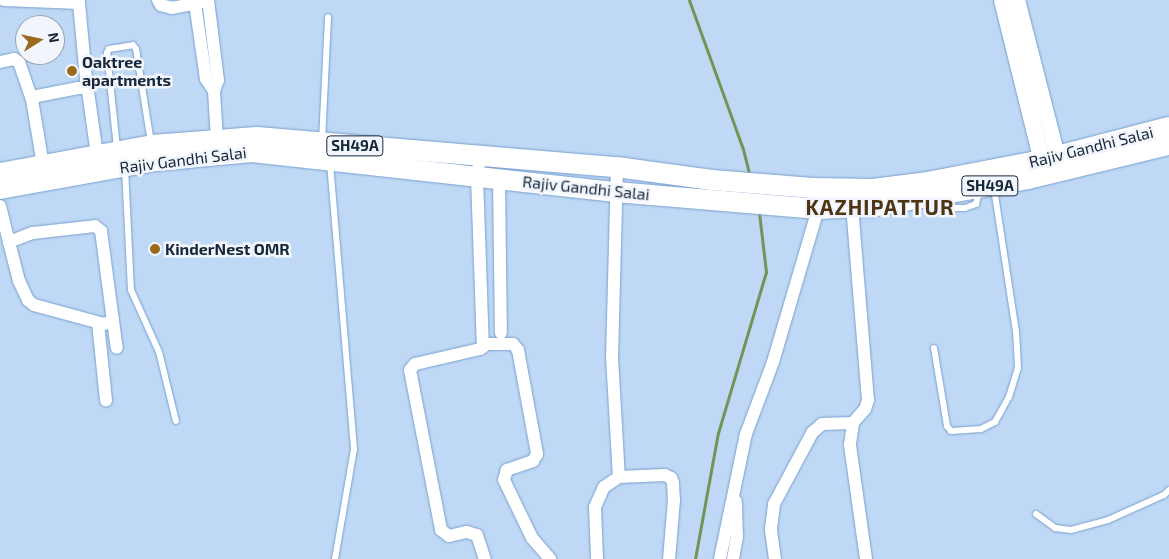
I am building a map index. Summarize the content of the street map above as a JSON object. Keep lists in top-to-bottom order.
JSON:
{
  "streets": {
    "main road": ["SH49A", "Rajiv Gandhi Salai"]
  },
  "districts": ["KAZHIPATTUR"],
  "places": ["Oaktree apartments", "KinderNest OMR"],
  "north": "right"
}
